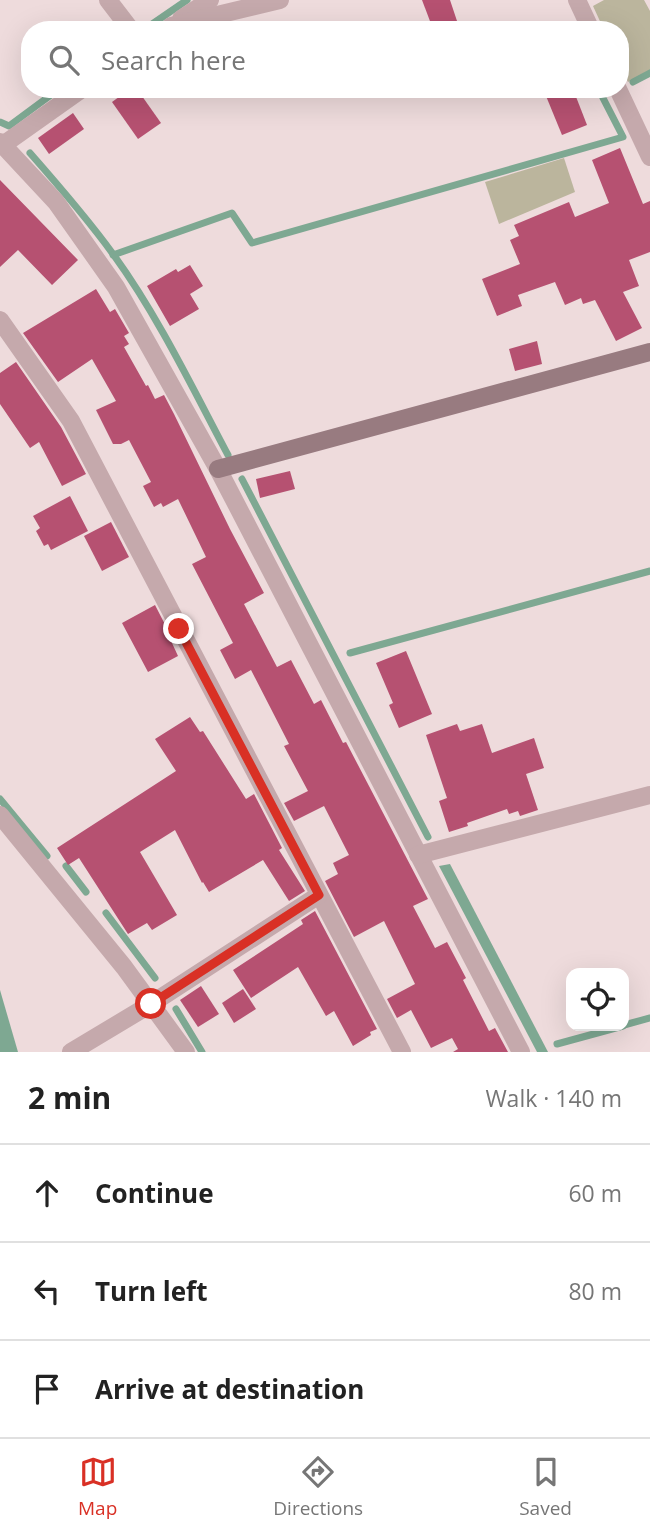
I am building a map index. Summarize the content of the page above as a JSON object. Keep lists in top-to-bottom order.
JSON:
{
  "page": {
    "search": "Search here",
    "heading": ["2 min", "Walk · 140 m"],
    "list": [
      ["Continue", "60 m"],
      ["Turn left", "80 m"],
      "Arrive at destination"
    ],
    "nav": ["Map", "Directions", "Saved"]
  }
}
